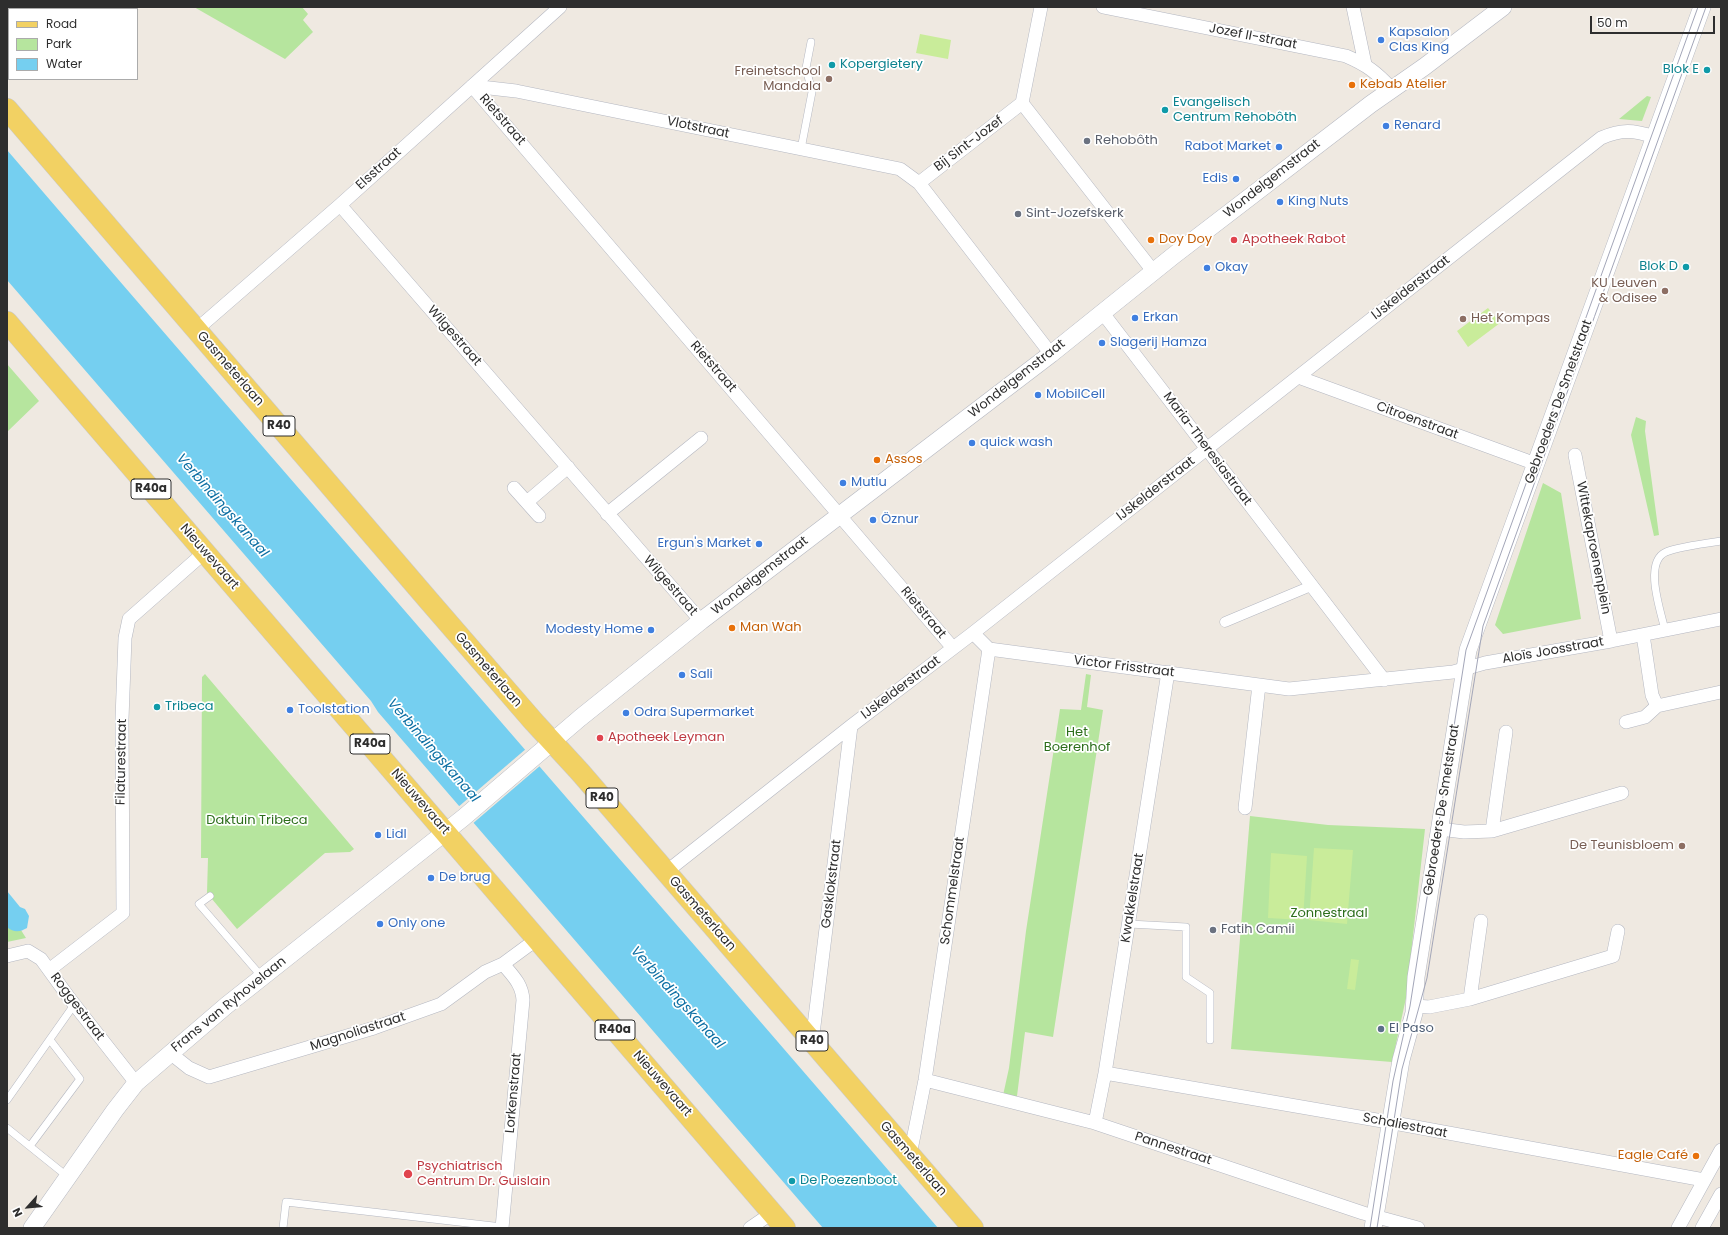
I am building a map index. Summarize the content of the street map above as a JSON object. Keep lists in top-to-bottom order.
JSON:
{
  "streets": {
    "main road": [
      "Gasmeterlaan",
      "R40",
      "R40a",
      "Nieuwevaart"
    ],
    "street": [
      "Jozef II-straat",
      "Rietstraat",
      "Vlotstraat",
      "Bij Sint-Jozef",
      "Elsstraat",
      "Wondelgemstraat",
      "IJskelderstraat",
      "Wilgestraat",
      "Gebroeders De Smetstraat",
      "Citroenstraat",
      "Maria-Theresiastraat",
      "Wittekaproenenplein",
      "Aloïs Joosstraat",
      "Victor Frisstraat",
      "Filaturestraat",
      "Gasklokstraat",
      "Schommelstraat",
      "Kwakkelstraat",
      "Frans van Ryhovelaan",
      "Roggestraat",
      "Magnoliastraat",
      "Lorkenstraat",
      "Schaliestraat",
      "Pannestraat"
    ]
  },
  "crossings": [
    ["Jozef II-straat", "Wondelgemstraat"],
    ["Rietstraat", "Vlotstraat"],
    ["Rietstraat", "Elsstraat"],
    ["Rietstraat", "Wondelgemstraat"],
    ["Rietstraat", "IJskelderstraat"],
    ["Vlotstraat", "Bij Sint-Jozef"],
    ["Vlotstraat", "Elsstraat"],
    ["Elsstraat", "Wilgestraat"],
    ["Elsstraat", "Gasmeterlaan"],
    ["Wondelgemstraat", "Wilgestraat"],
    ["Wondelgemstraat", "Gasmeterlaan"],
    ["Wondelgemstraat", "Maria-Theresiastraat"],
    ["Wondelgemstraat", "Frans van Ryhovelaan"],
    ["IJskelderstraat", "Gasmeterlaan"],
    ["IJskelderstraat", "Gebroeders De Smetstraat"],
    ["IJskelderstraat", "Citroenstraat"],
    ["IJskelderstraat", "Maria-Theresiastraat"],
    ["IJskelderstraat", "Gasklokstraat"],
    ["Gasmeterlaan", "Gasklokstraat"],
    ["Gasmeterlaan", "Schommelstraat"],
    ["Gebroeders De Smetstraat", "Citroenstraat"],
    ["Gebroeders De Smetstraat", "Aloïs Joosstraat"],
    ["Gebroeders De Smetstraat", "Victor Frisstraat"],
    ["Gebroeders De Smetstraat", "Schaliestraat"],
    ["Gebroeders De Smetstraat", "Pannestraat"],
    ["Maria-Theresiastraat", "Victor Frisstraat"],
    ["Wittekaproenenplein", "Aloïs Joosstraat"],
    ["Nieuwevaart", "Filaturestraat"],
    ["Nieuwevaart", "Frans van Ryhovelaan"],
    ["Nieuwevaart", "Magnoliastraat"],
    ["Aloïs Joosstraat", "Victor Frisstraat"],
    ["Victor Frisstraat", "Schommelstraat"],
    ["Victor Frisstraat", "Kwakkelstraat"],
    ["Filaturestraat", "Roggestraat"],
    ["Schommelstraat", "Pannestraat"],
    ["Kwakkelstraat", "Schaliestraat"],
    ["Kwakkelstraat", "Pannestraat"],
    ["Frans van Ryhovelaan", "Roggestraat"],
    ["Frans van Ryhovelaan", "Magnoliastraat"],
    ["Magnoliastraat", "Lorkenstraat"]
  ],
  "water": ["Verbindingskanaal"],
  "parks": ["Het Boerenhof", "Daktuin Tribeca", "Zonnestraal"],
  "places": [
    "Kapsalon Clas King",
    "Kopergietery",
    "Blok E",
    "Freinetschool Mandala",
    "Kebab Atelier",
    "Evangelisch Centrum Rehobôth",
    "Renard",
    "Rehobôth",
    "Rabot Market",
    "Edis",
    "King Nuts",
    "Sint-Jozefskerk",
    "Doy Doy",
    "Apotheek Rabot",
    "Blok D",
    "Okay",
    "KU Leuven & Odisee",
    "Erkan",
    "Het Kompas",
    "Slagerij Hamza",
    "MobilCell",
    "quick wash",
    "Assos",
    "Mutlu",
    "Öznur",
    "Ergun's Market",
    "Man Wah",
    "Modesty Home",
    "Sali",
    "Tribeca",
    "Toolstation",
    "Odra Supermarket",
    "Apotheek Leyman",
    "Lidl",
    "De Teunisbloem",
    "De brug",
    "Only one",
    "Fatih Camii",
    "El Paso",
    "Eagle Café",
    "Psychiatrisch Centrum Dr. Guislain",
    "De Poezenboot"
  ],
  "legend": ["Road", "Park", "Water"],
  "scale_bar": "50 m",
  "north": "bottom left"
}
